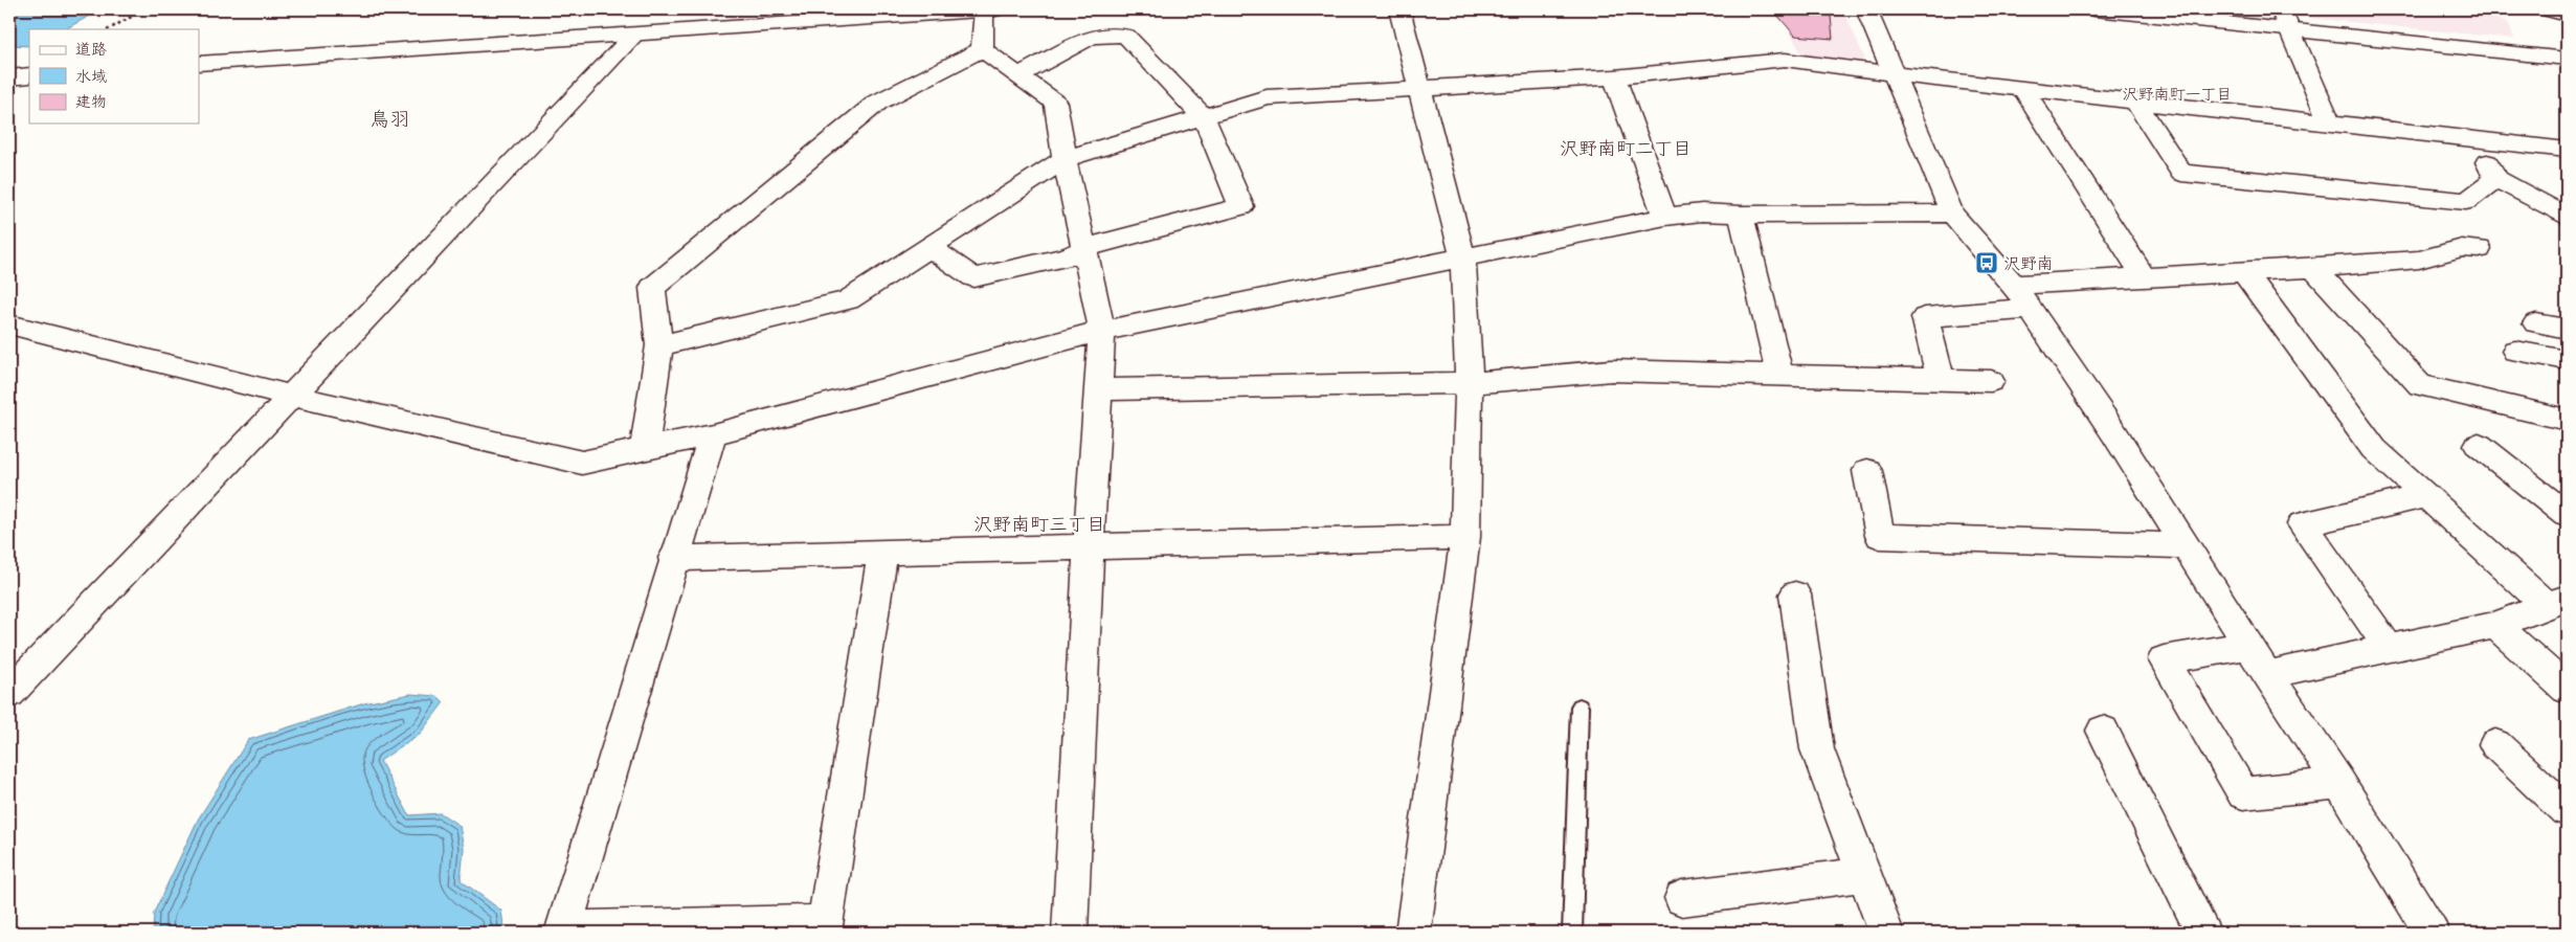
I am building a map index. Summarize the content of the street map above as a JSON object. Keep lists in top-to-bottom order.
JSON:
{
  "districts": [
    "沢野南町一丁目",
    "鳥羽",
    "沢野南町二丁目",
    "沢野南町三丁目"
  ],
  "places": {
    "bus stop": ["沢野南"]
  },
  "legend": ["道路", "水域", "建物"]
}
